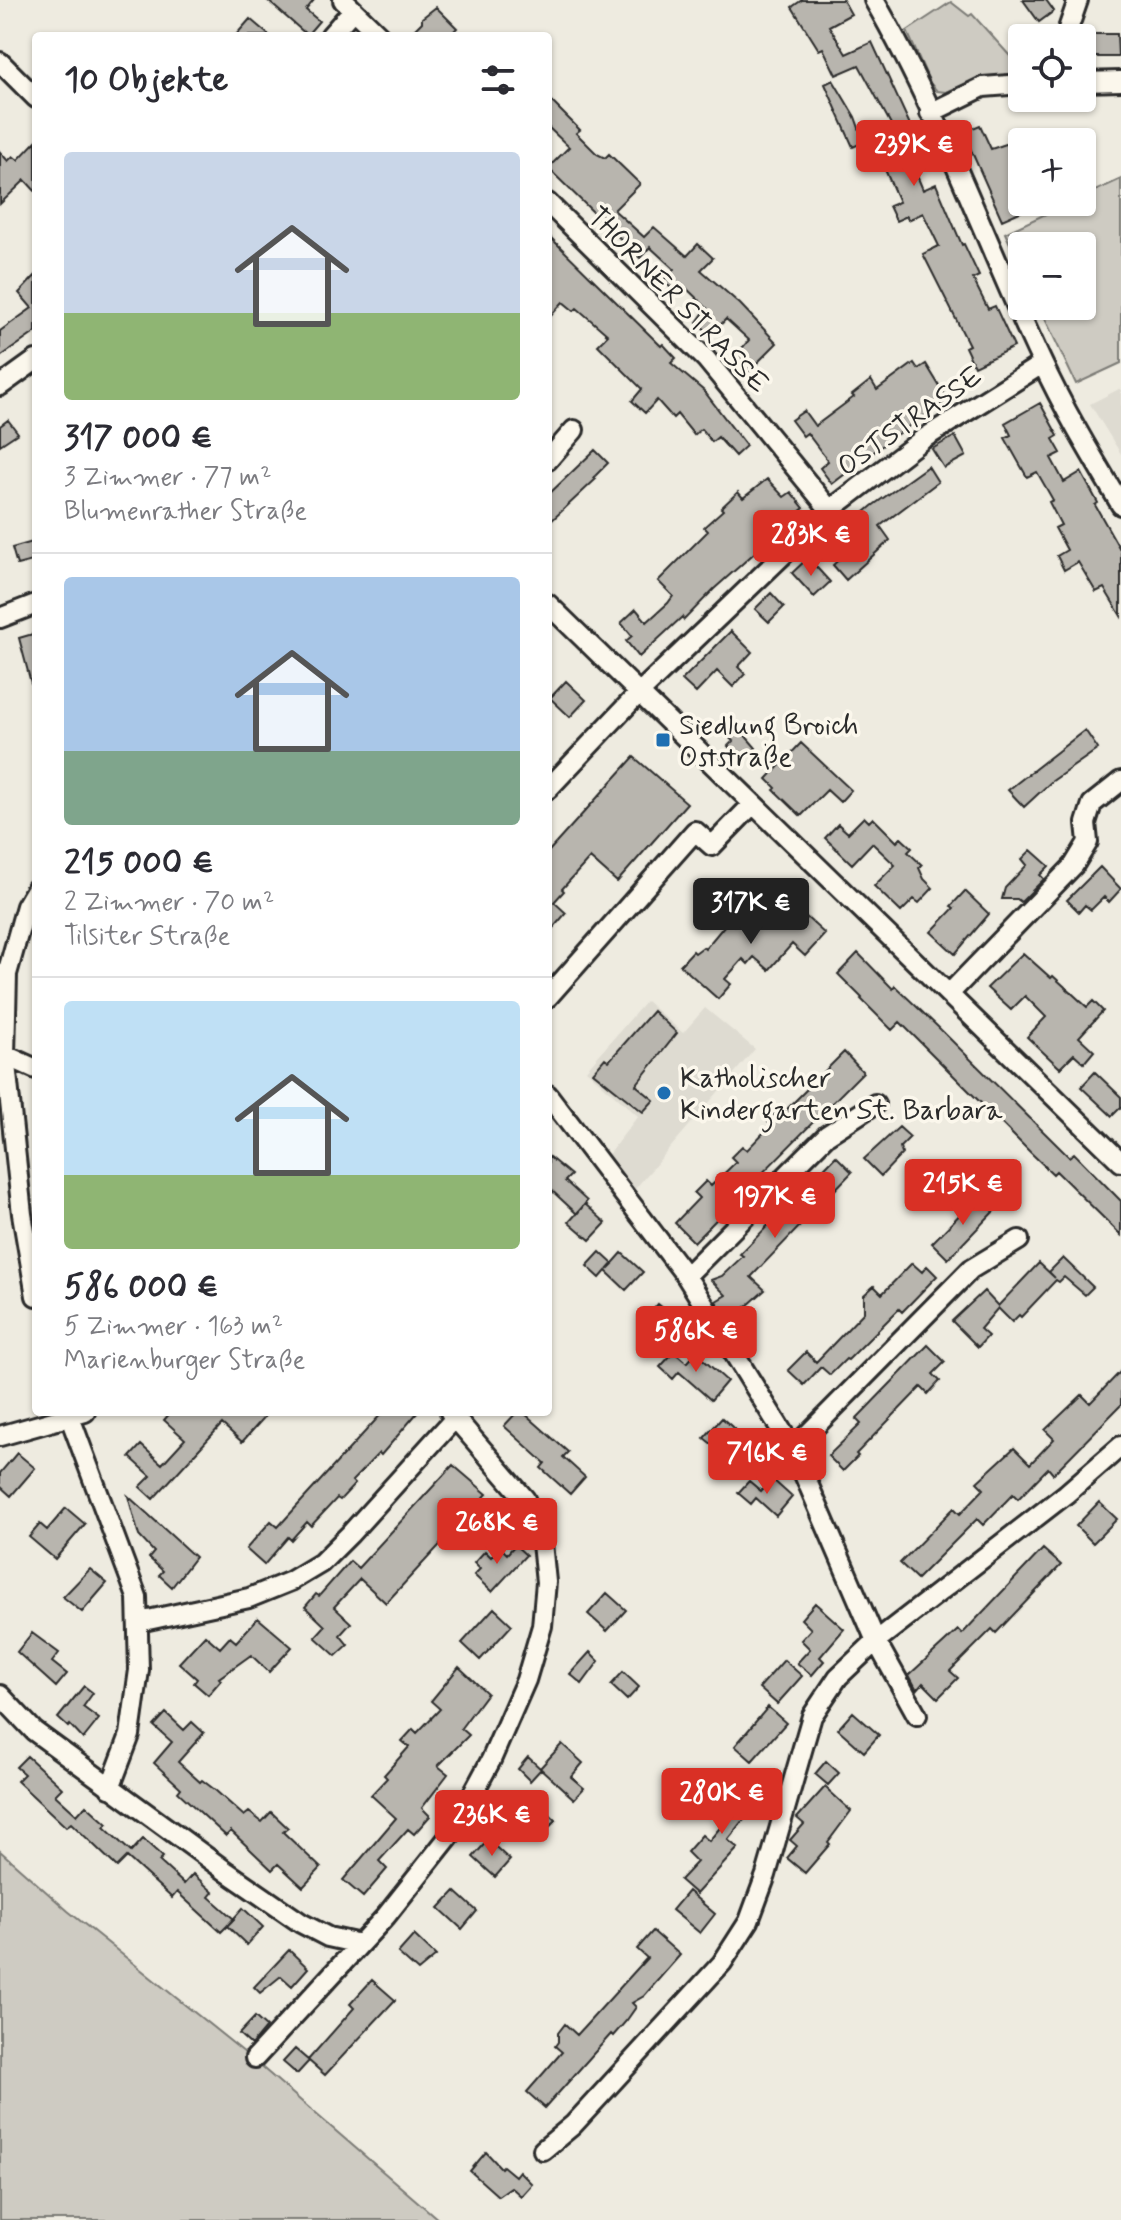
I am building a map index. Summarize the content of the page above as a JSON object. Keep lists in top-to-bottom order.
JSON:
{
  "streets": {
    "street": ["THORNER STRASSE", "OSTSTRASSE"]
  },
  "crossings": [
    ["THORNER STRASSE", "OSTSTRASSE"]
  ],
  "places": {
    "transit": ["Siedlung Broich Oststraße"],
    "other": ["Katholischer Kindergarten St. Barbara"]
  },
  "page": {
    "map_buttons": ["+", "−"],
    "heading": "10 Objekte",
    "price": [
      "239K €",
      "283K €",
      "317K €",
      "215K €",
      "197K €",
      "586K €",
      "716K €",
      "268K €",
      "280K €",
      "236K €"
    ],
    "list": [
      {
        "name": "317 000 €",
        "note": "3 Zimmer · 77 m² · Blumenrather Straße"
      },
      {
        "name": "215 000 €",
        "note": "2 Zimmer · 70 m² · Tilsiter Straße"
      },
      {
        "name": "586 000 €",
        "note": "5 Zimmer · 163 m² · Marienburger Straße"
      }
    ]
  }
}
